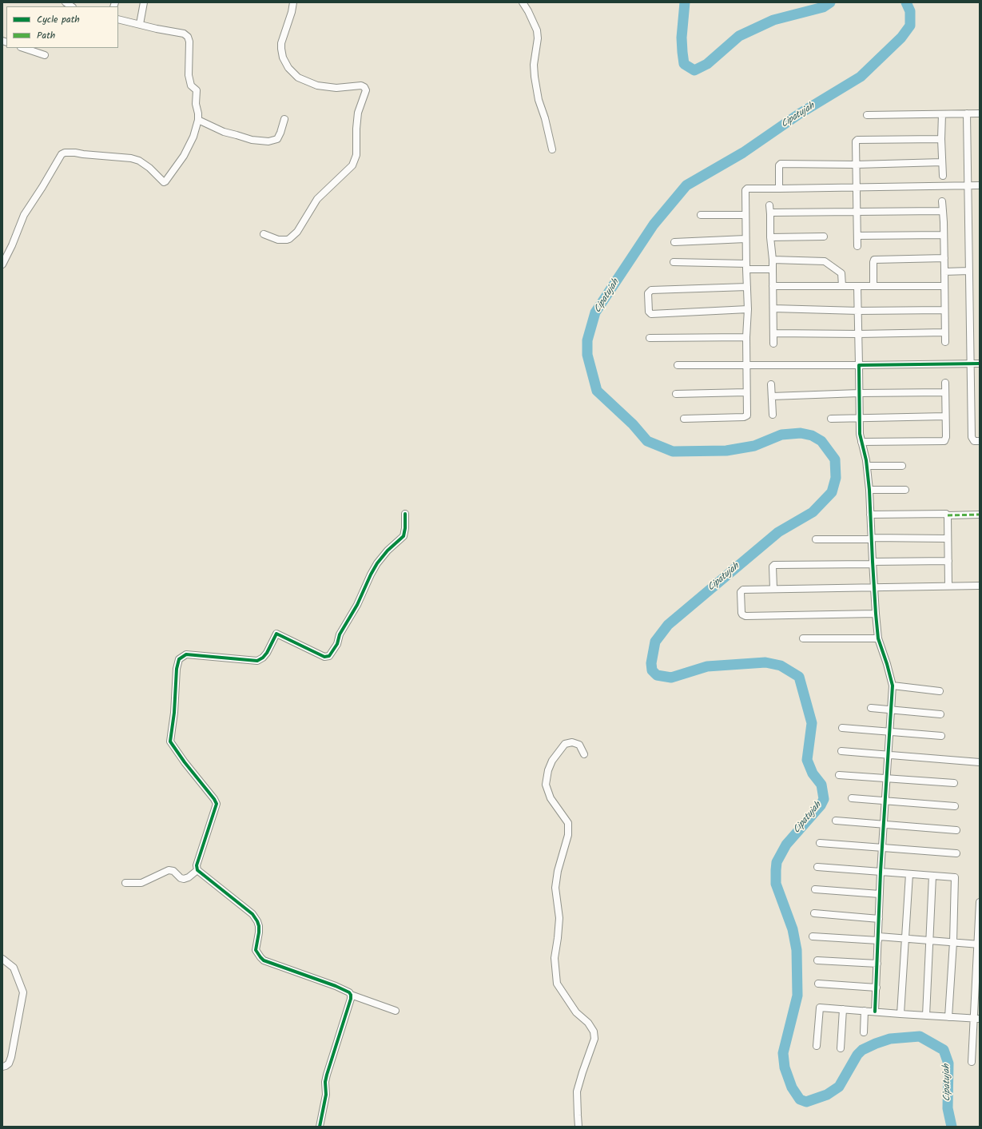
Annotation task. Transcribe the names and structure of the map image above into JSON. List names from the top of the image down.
{
  "water": ["Cipatujah"],
  "legend": ["Cycle path", "Path"]
}
